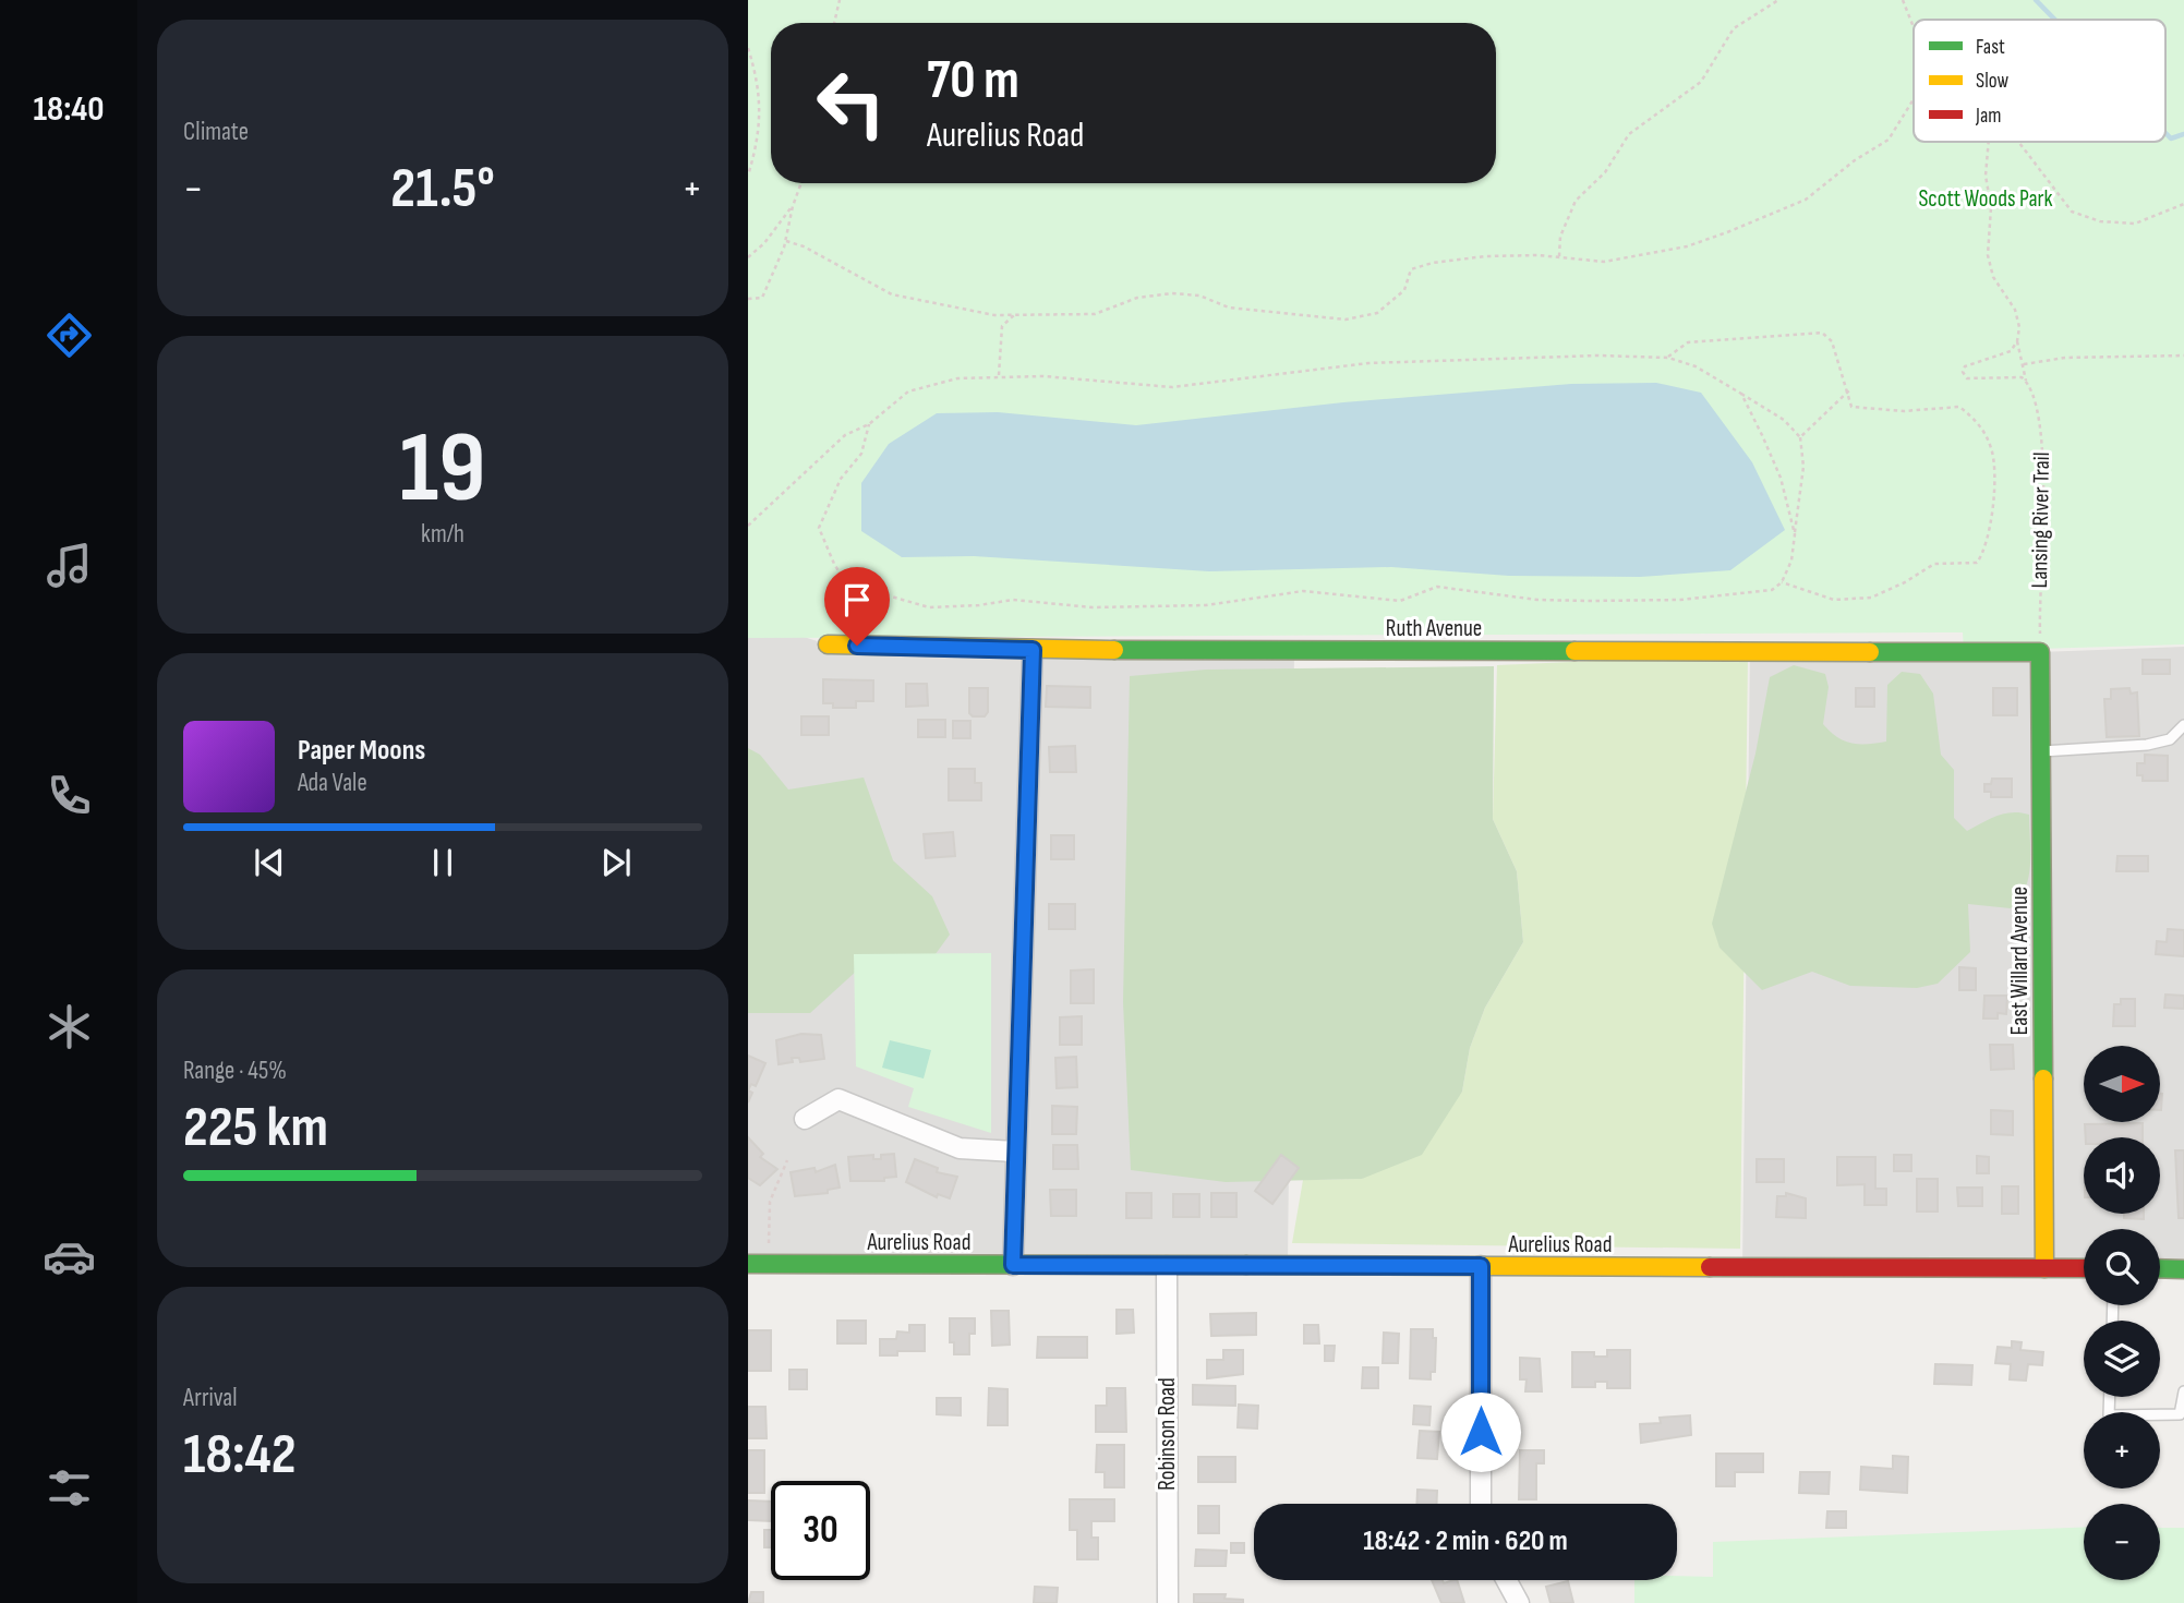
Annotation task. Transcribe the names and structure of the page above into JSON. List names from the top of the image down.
{
  "streets": {
    "street": [
      "Ruth Avenue",
      "East Willard Avenue",
      "Aurelius Road",
      "Robinson Road"
    ],
    "path": ["Lansing River Trail"]
  },
  "crossings": [
    ["Lansing River Trail", "Ruth Avenue"],
    ["Lansing River Trail", "East Willard Avenue"],
    ["Ruth Avenue", "East Willard Avenue"],
    ["East Willard Avenue", "Aurelius Road"],
    ["Aurelius Road", "Robinson Road"]
  ],
  "parks": ["Scott Woods Park"],
  "legend": ["Fast", "Slow", "Jam"],
  "north": "right",
  "page": {
    "tabs": "18:40",
    "tile": [
      "Climate",
      ["19", "km/h"],
      ["Range · 45%", "225 km"],
      ["Arrival", "18:42"]
    ],
    "turn": ["70 m", "Aurelius Road"],
    "heat": ["−", "21.5°", "+"],
    "song": ["Paper Moons", "Ada Vale"],
    "map_buttons": ["+", "−"],
    "limit": "30",
    "trip": "18:42 · 2 min · 620 m"
  }
}
